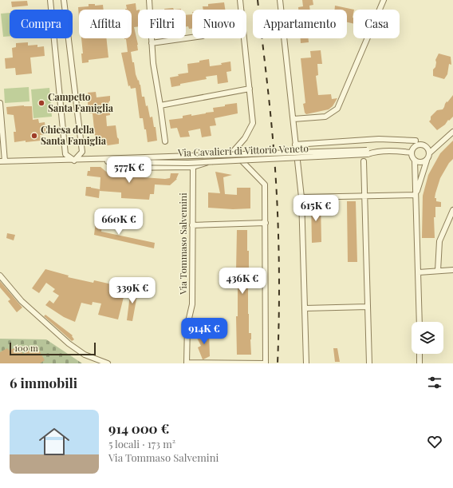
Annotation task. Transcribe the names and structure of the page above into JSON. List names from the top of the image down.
{
  "streets": {
    "street": ["Via Cavalieri di Vittorio Veneto", "Via Tommaso Salvemini"]
  },
  "places": ["Campetto Santa Famiglia", "Chiesa della Santa Famiglia"],
  "scale_bar": "100 m",
  "page": {
    "chip": [
      "Compra",
      "Affitta",
      "Filtri",
      "Nuovo",
      "Appartamento",
      "Casa"
    ],
    "price": [
      "577K €",
      "615K €",
      "660K €",
      "436K €",
      "339K €",
      "914K €"
    ],
    "scale": "100 m",
    "heading": "6 immobili",
    "list": [
      {
        "name": "914 000 €",
        "note": "5 locali · 173 m² · Via Tommaso Salvemini"
      }
    ]
  }
}
